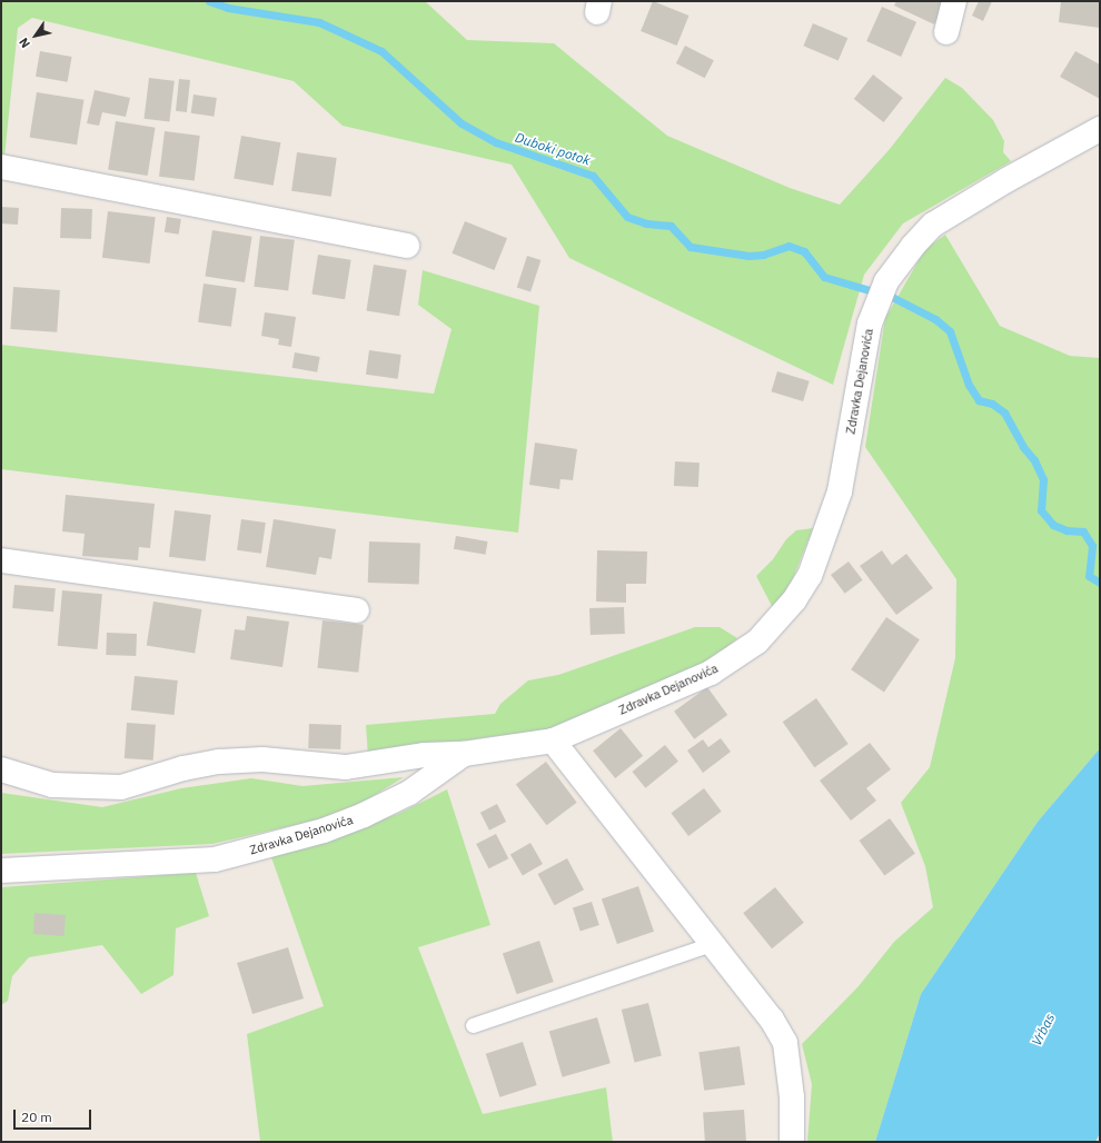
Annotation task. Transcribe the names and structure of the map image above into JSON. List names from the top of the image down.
{
  "streets": {
    "street": ["Zdravka Dejanovića"]
  },
  "water": ["Duboki potok", "Vrbas"],
  "scale_bar": "20 m",
  "north": "bottom left"
}
